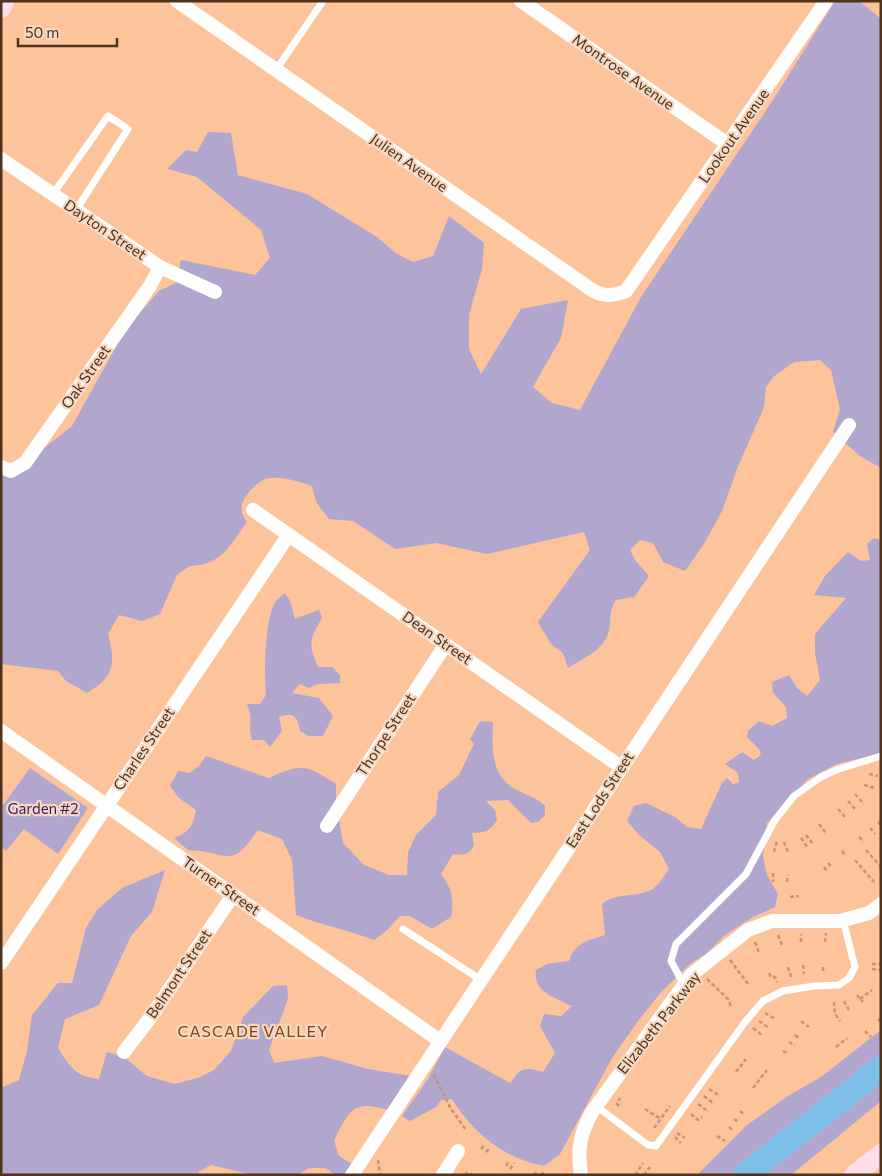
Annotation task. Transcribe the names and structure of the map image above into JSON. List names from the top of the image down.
{
  "streets": {
    "street": [
      "Montrose Avenue",
      "Lookout Avenue",
      "Julien Avenue",
      "Dayton Street",
      "Oak Street",
      "Dean Street",
      "Thorpe Street",
      "Charles Street",
      "East Lods Street",
      "Turner Street",
      "Belmont Street",
      "Elizabeth Parkway"
    ]
  },
  "crossings": [
    ["Montrose Avenue", "Lookout Avenue"],
    ["Lookout Avenue", "Julien Avenue"],
    ["Dayton Street", "Oak Street"],
    ["Dean Street", "Thorpe Street"],
    ["Dean Street", "Charles Street"],
    ["Dean Street", "East Lods Street"],
    ["Charles Street", "Turner Street"],
    ["East Lods Street", "Turner Street"],
    ["Turner Street", "Belmont Street"]
  ],
  "districts": ["CASCADE VALLEY"],
  "parks": ["Garden #2"],
  "scale_bar": "50 m"
}
